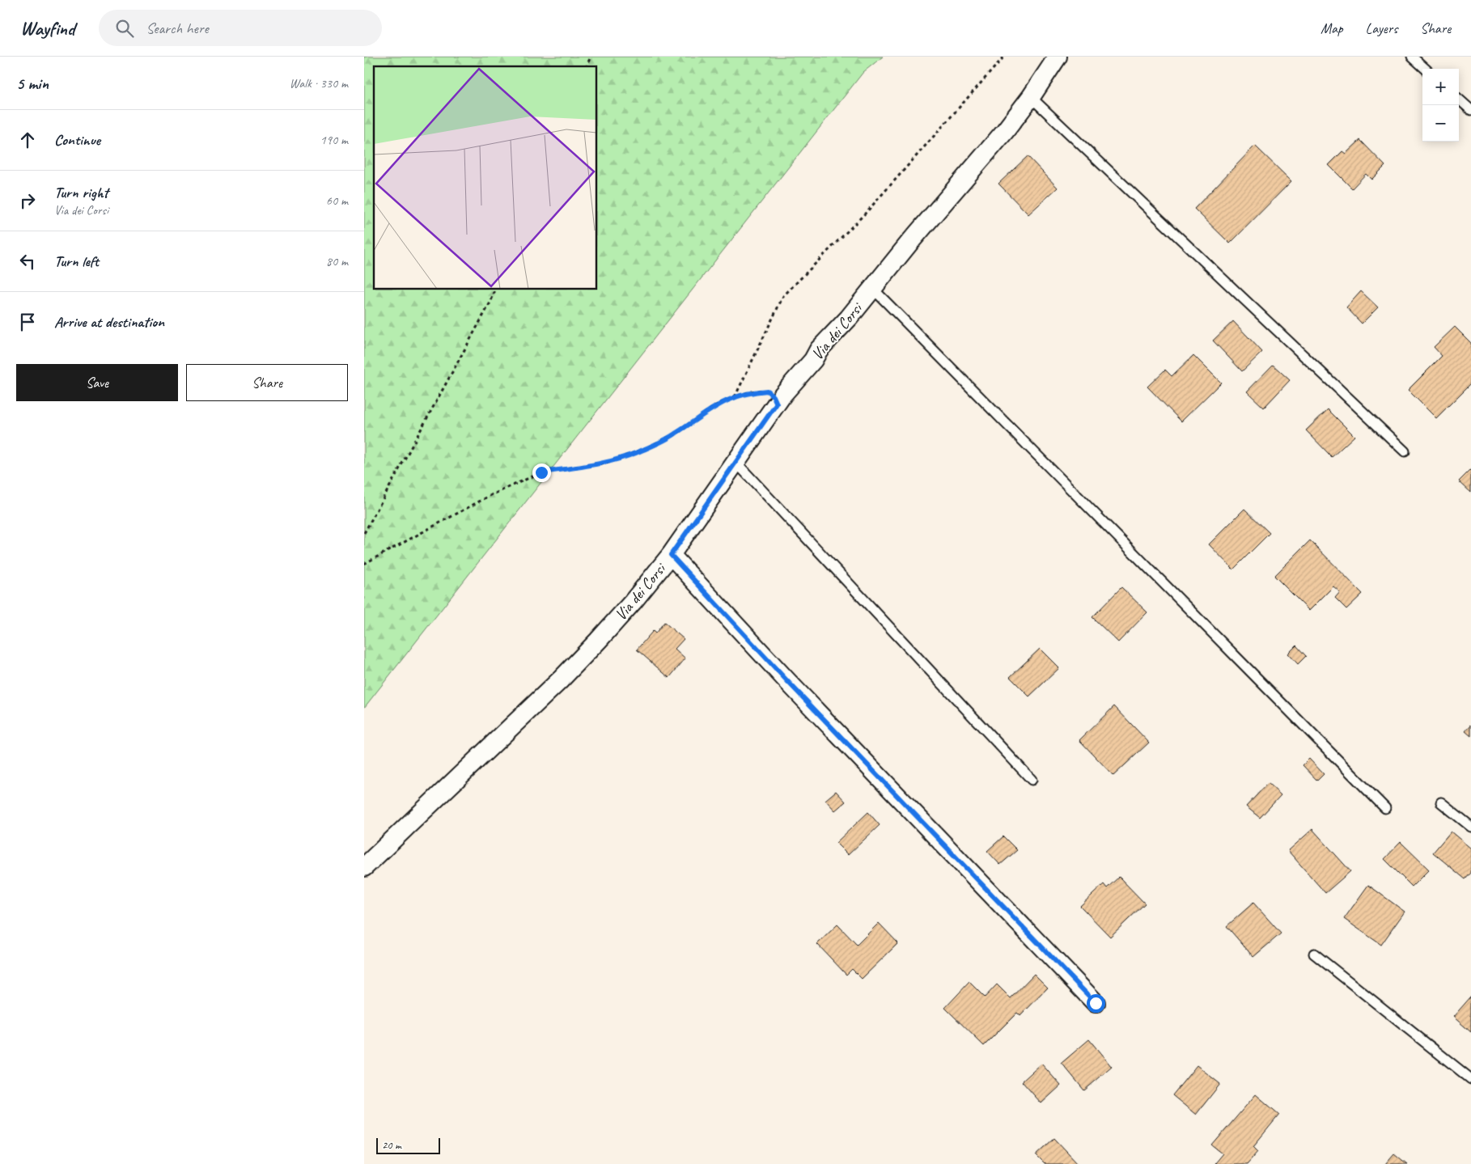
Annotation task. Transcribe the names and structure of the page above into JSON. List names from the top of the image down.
{
  "streets": {
    "street": ["Via dei Corsi"]
  },
  "scale_bar": "20 m",
  "page": {
    "header": "Wayfind",
    "search": "Search here",
    "nav": ["Map", "Layers", "Share"],
    "heading": ["5 min", "Walk · 330 m"],
    "map_buttons": ["+", "−"],
    "list": [
      ["Continue", "190 m"],
      ["Turn right", "Via dei Corsi", "60 m"],
      ["Turn left", "80 m"],
      "Arrive at destination"
    ],
    "buttons": ["Save", "Share"],
    "scale": "20 m"
  }
}
